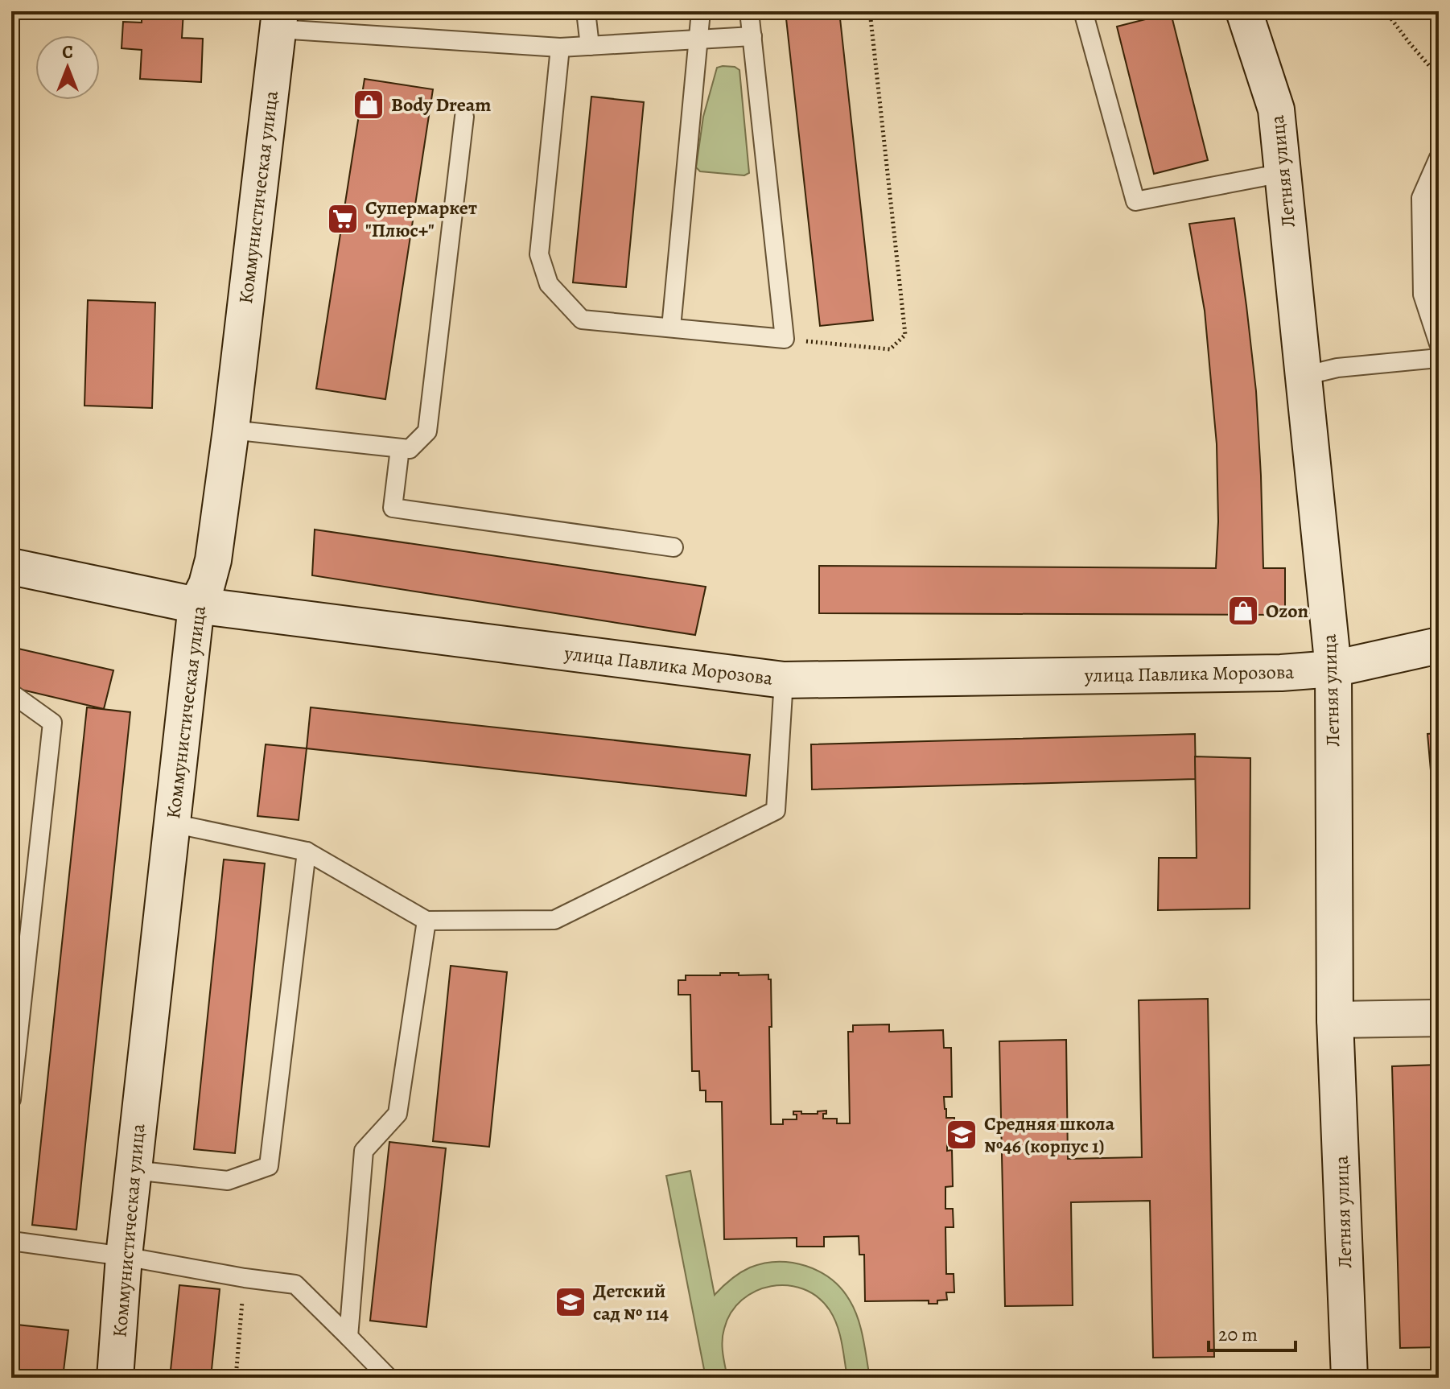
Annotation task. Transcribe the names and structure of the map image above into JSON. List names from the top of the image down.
{
  "streets": {
    "street": ["Летняя улица", "Коммунистическая улица", "улица Павлика Морозова"]
  },
  "crossings": [
    ["Летняя улица", "улица Павлика Морозова"],
    ["Коммунистическая улица", "улица Павлика Морозова"]
  ],
  "places": {
    "shop": ["Body Dream", "Ozon"],
    "supermarket": ["Супермаркет \"Плюс+\""],
    "school or university": ["Средняя школа №46 (корпус 1)", "Детский сад № 114"]
  },
  "scale_bar": "20 m",
  "north": "top"
}
